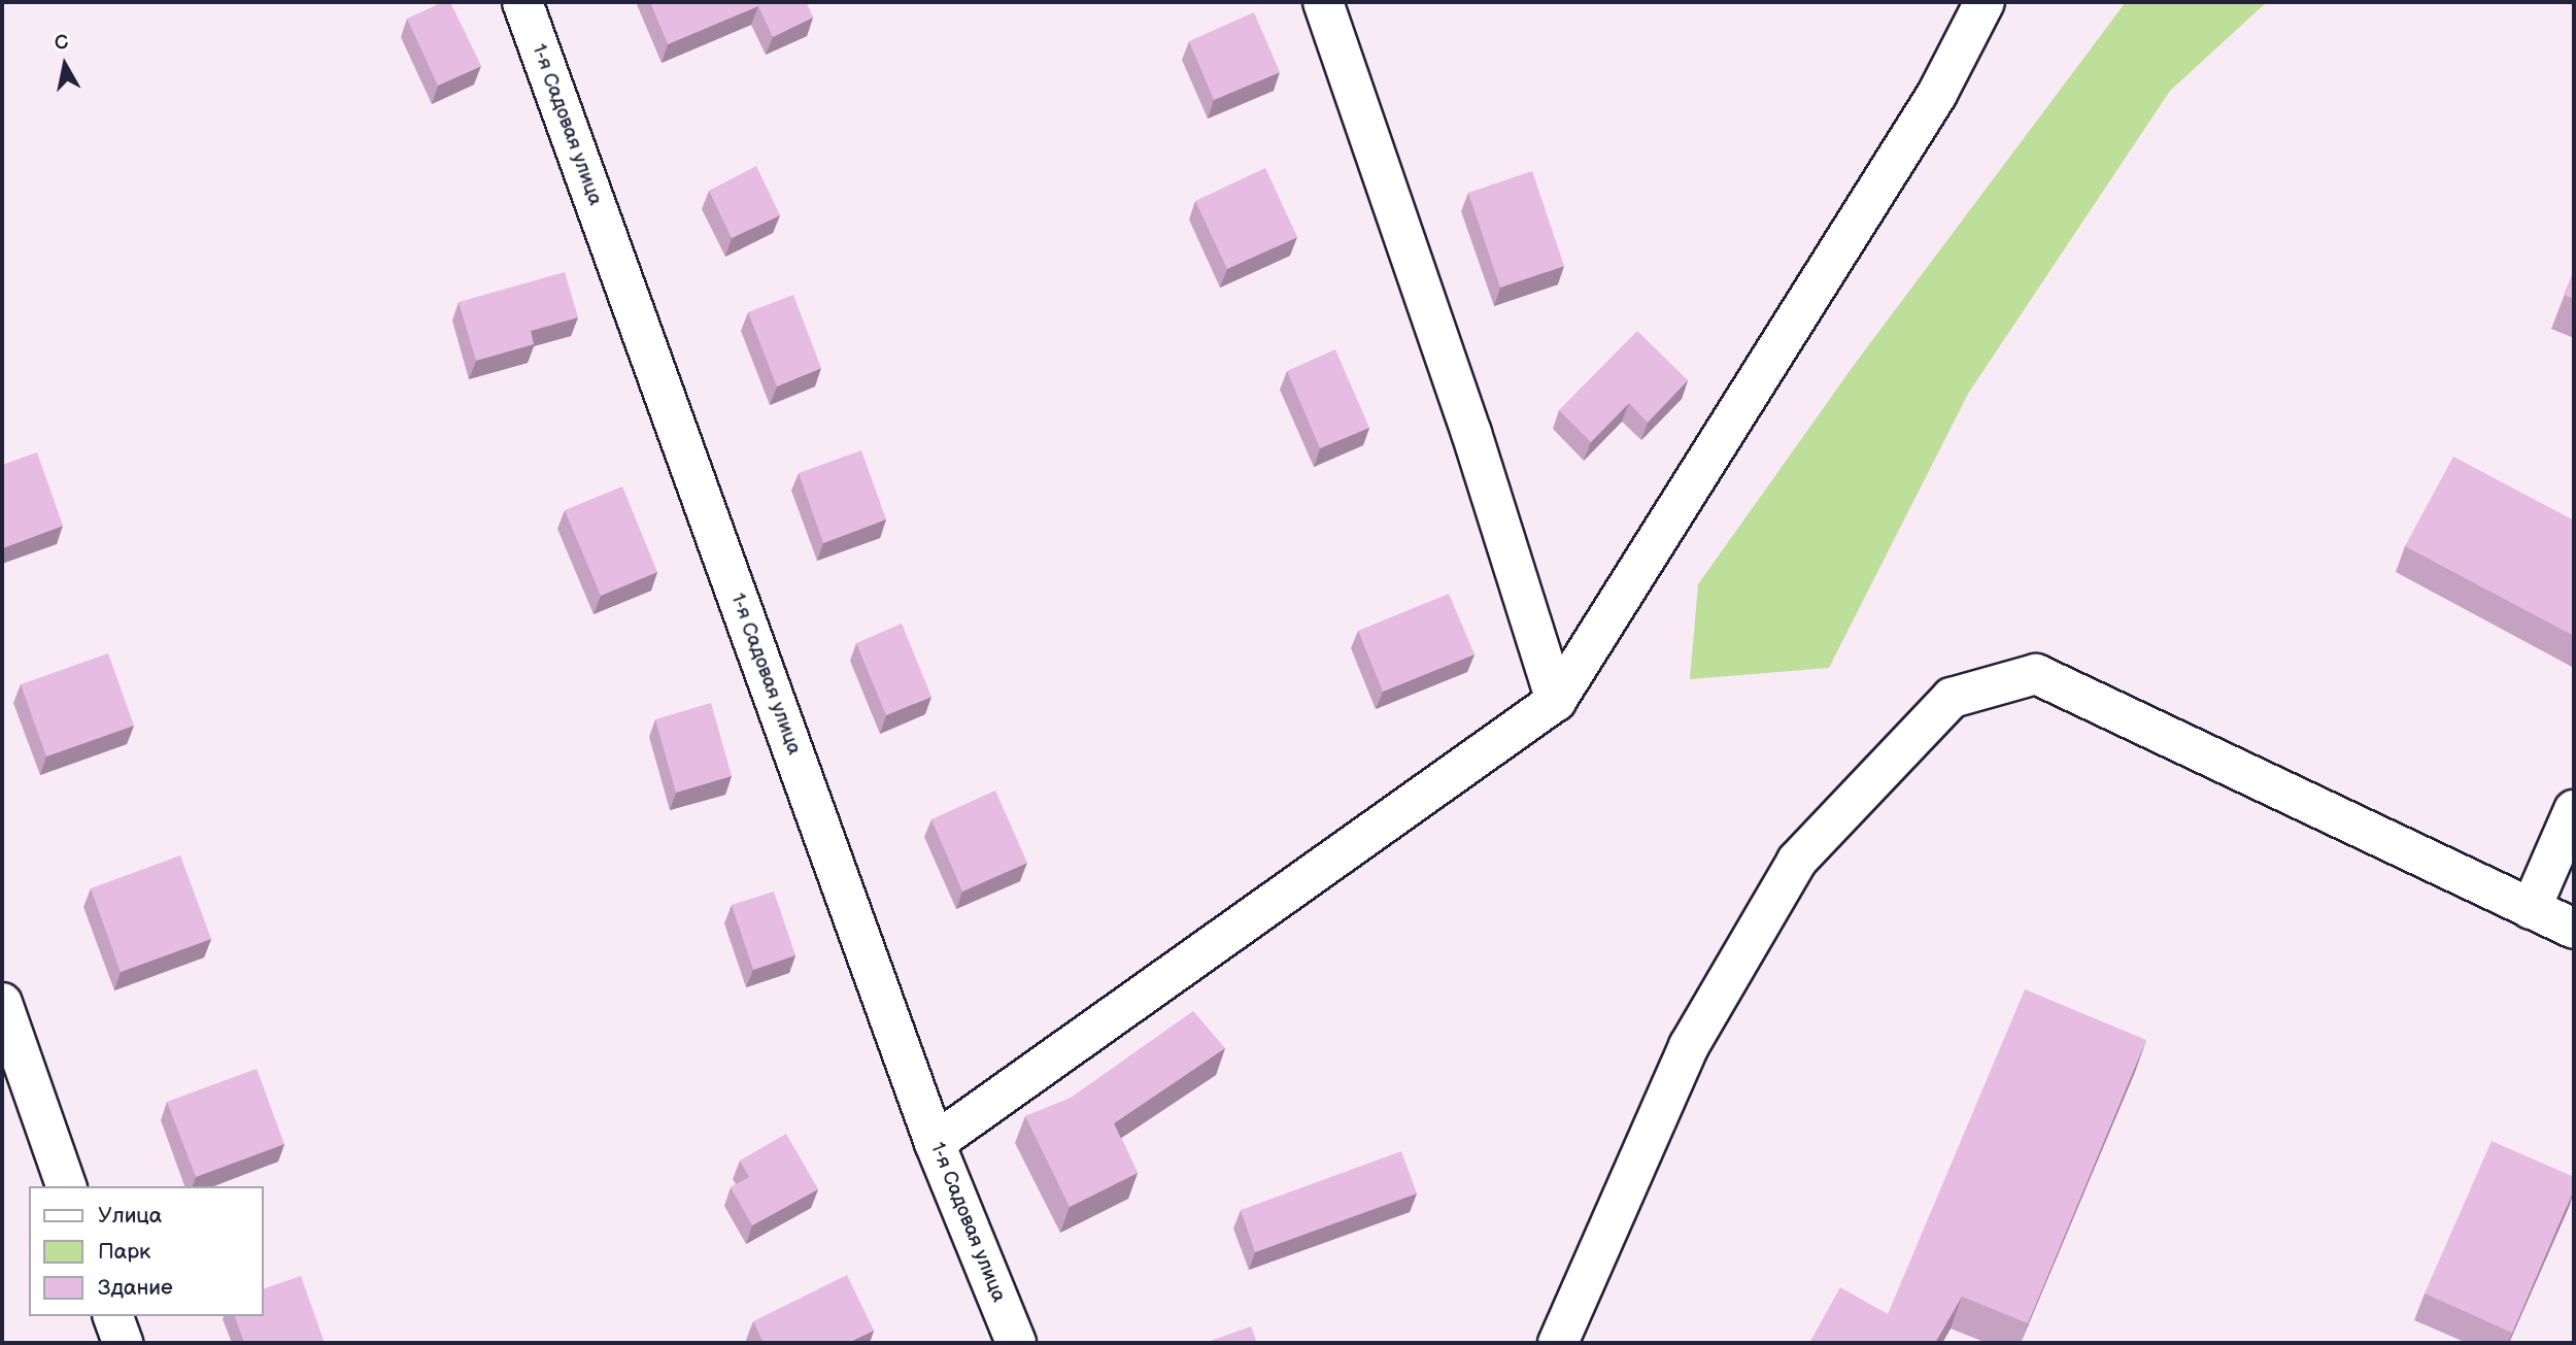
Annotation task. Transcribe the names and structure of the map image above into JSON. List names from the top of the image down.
{
  "streets": {
    "street": ["1-я Садовая улица"]
  },
  "legend": ["Улица", "Парк", "Здание"],
  "north": "top"
}
